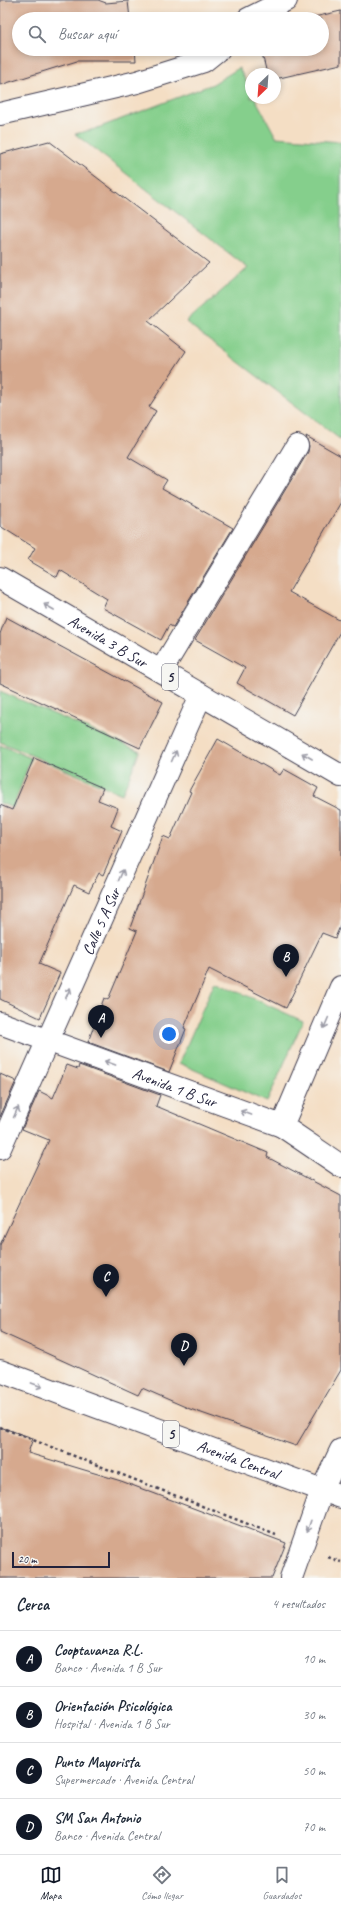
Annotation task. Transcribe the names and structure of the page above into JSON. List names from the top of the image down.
{
  "streets": {
    "street": [
      "Avenida 3 B Sur",
      "5",
      "Calle 5 A Sur",
      "Avenida 1 B Sur",
      "Avenida Central"
    ]
  },
  "crossings": [
    ["Avenida 3 B Sur", "Calle 5 A Sur"],
    ["Calle 5 A Sur", "Avenida 1 B Sur"]
  ],
  "one_way": [
    "Avenida 3 B Sur",
    "Calle 5 A Sur",
    "Avenida 1 B Sur",
    "Avenida Central"
  ],
  "scale_bar": "20 m",
  "north": "bottom left",
  "page": {
    "search": "Buscar aquí",
    "pins": [
      "B",
      "A",
      "C",
      "D"
    ],
    "scale": "20 m",
    "heading": ["Cerca", "4 resultados"],
    "list": [
      {
        "mark": "A",
        "name": "Cooptavanza R.L.",
        "note": "Banco · Avenida 1 B Sur",
        "value": "10 m"
      },
      {
        "mark": "B",
        "name": "Orientación Psicológica",
        "note": "Hospital · Avenida 1 B Sur",
        "value": "30 m"
      },
      {
        "mark": "C",
        "name": "Punto Mayorista",
        "note": "Supermercado · Avenida Central",
        "value": "50 m"
      },
      {
        "mark": "D",
        "name": "SM San Antonio",
        "note": "Banco · Avenida Central",
        "value": "70 m"
      }
    ],
    "nav": ["Mapa", "Cómo llegar", "Guardados"]
  }
}
